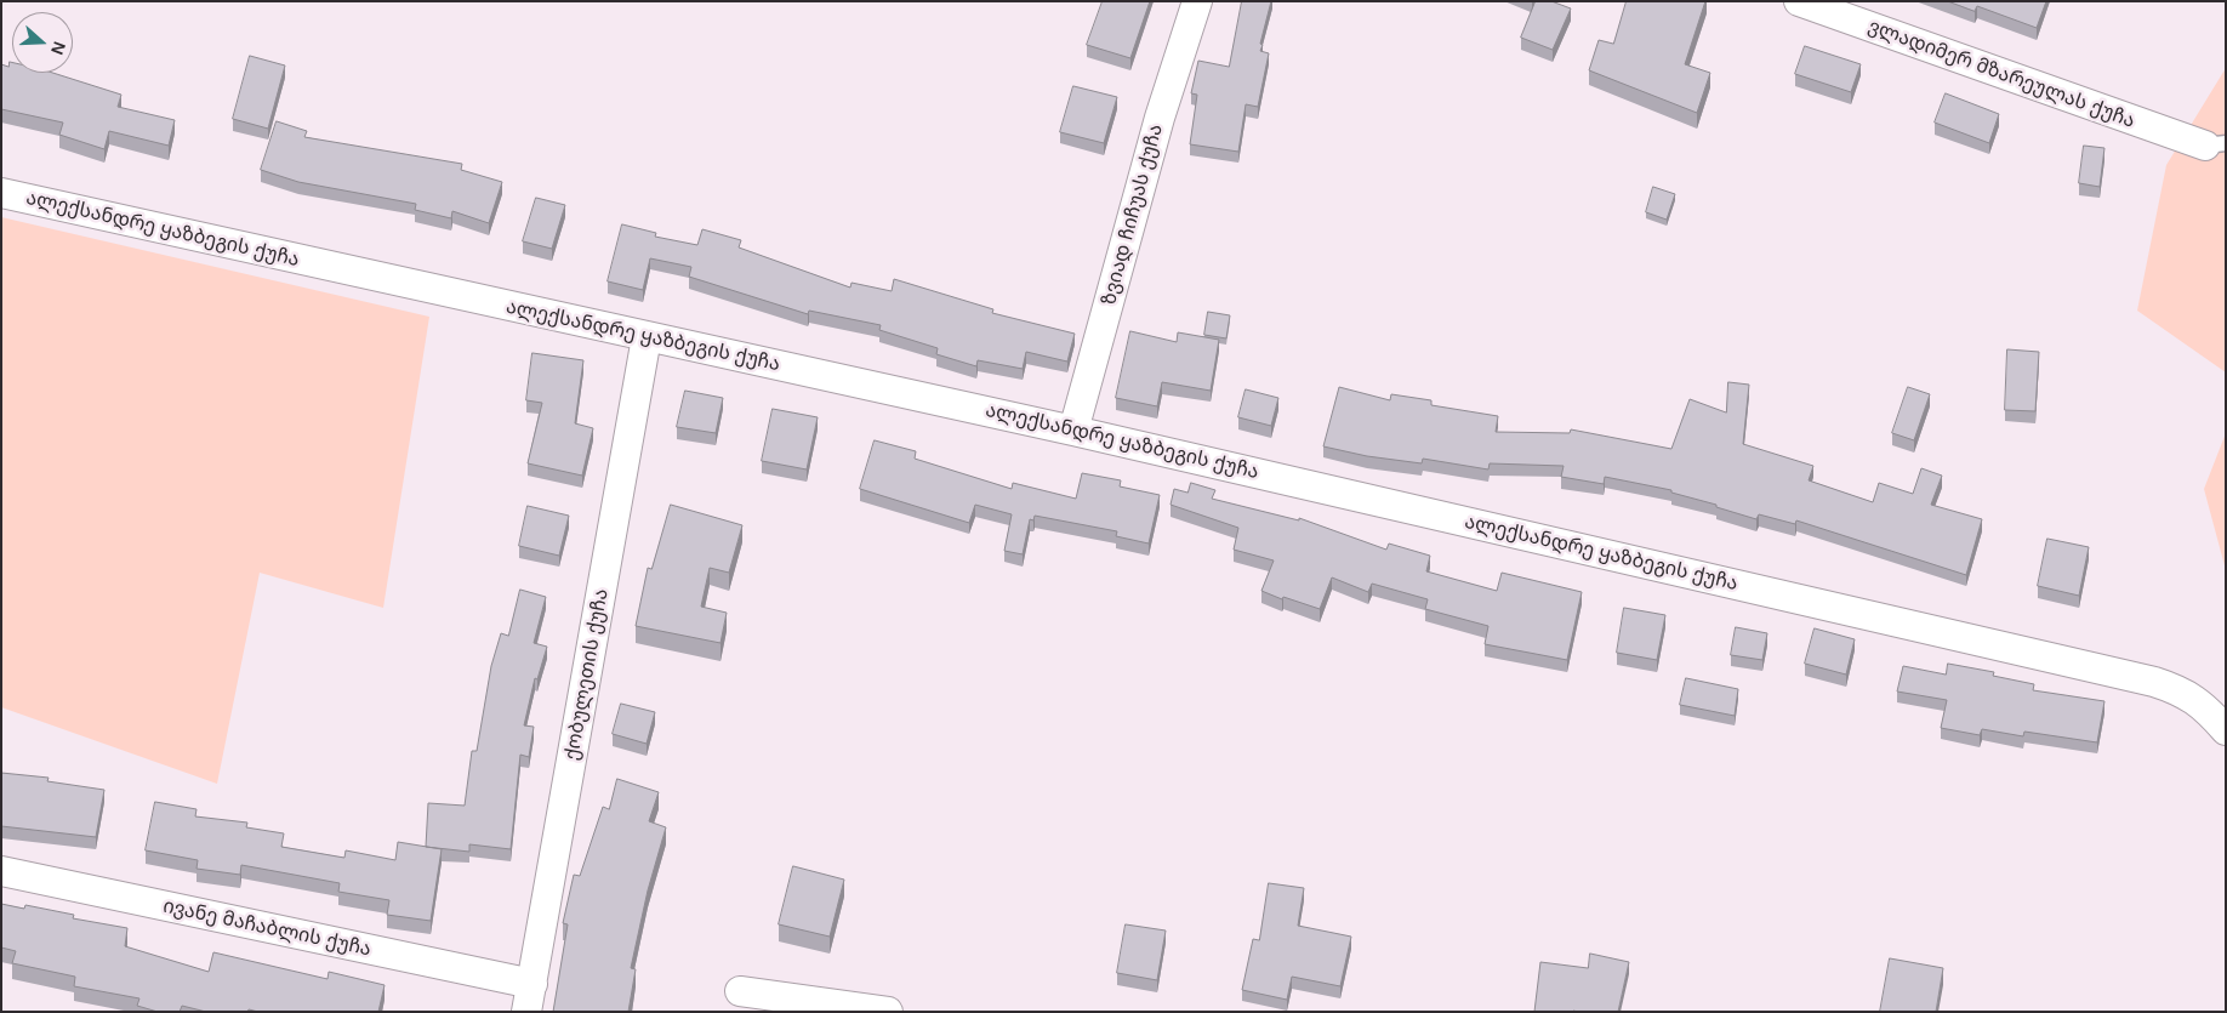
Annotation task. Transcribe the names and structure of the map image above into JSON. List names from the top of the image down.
{
  "streets": {
    "street": [
      "ვლადიმერ მზარეულას ქუჩა",
      "ზვიად ჩიჩუას ქუჩა",
      "ალექსანდრე ყაზბეგის ქუჩა",
      "ქობულეთის ქუჩა",
      "ივანე მაჩაბლის ქუჩა"
    ]
  },
  "crossings": [
    ["ზვიად ჩიჩუას ქუჩა", "ალექსანდრე ყაზბეგის ქუჩა"],
    ["ალექსანდრე ყაზბეგის ქუჩა", "ქობულეთის ქუჩა"],
    ["ქობულეთის ქუჩა", "ივანე მაჩაბლის ქუჩა"]
  ],
  "north": "right"
}
